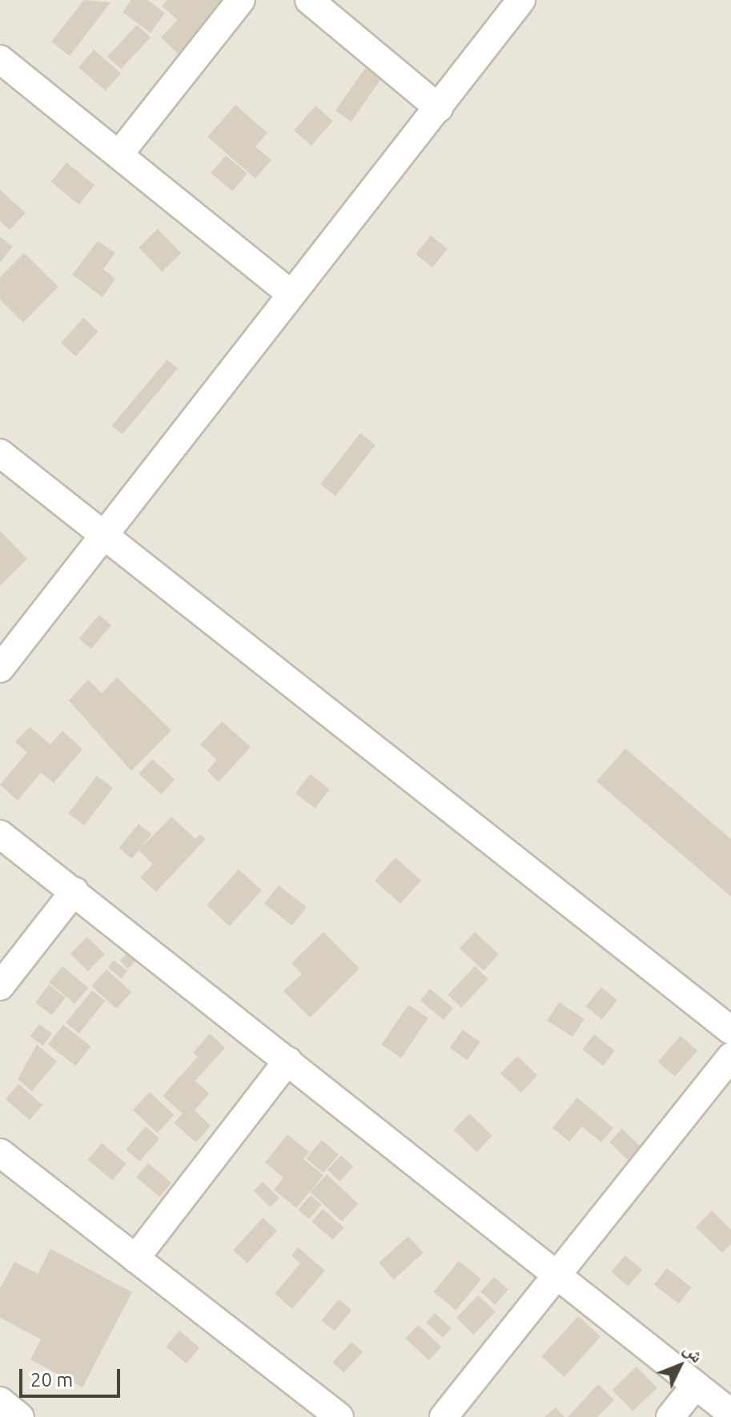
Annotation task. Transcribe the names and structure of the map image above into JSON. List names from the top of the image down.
{
  "scale_bar": "20 m",
  "north": "top right"
}
